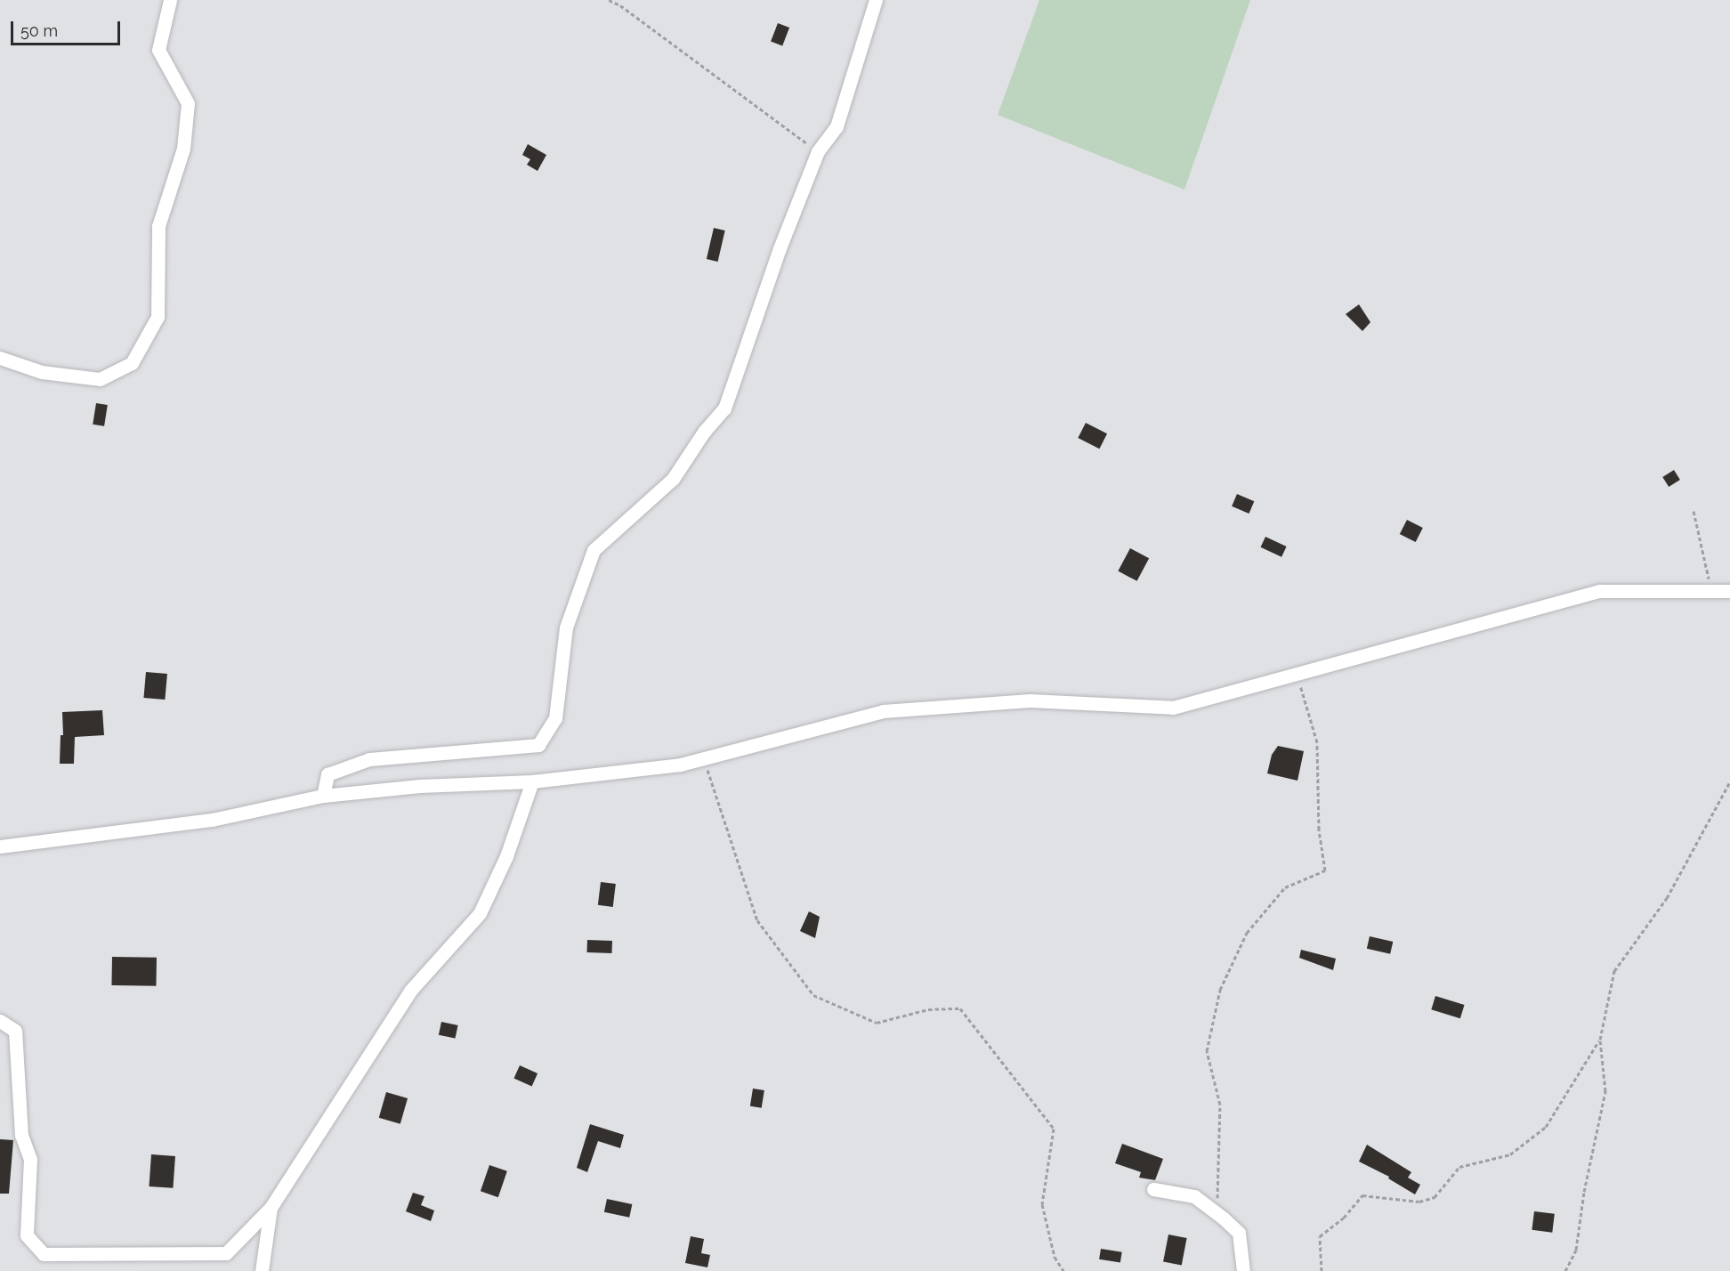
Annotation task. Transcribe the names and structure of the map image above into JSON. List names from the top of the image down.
{
  "scale_bar": "50 m"
}
